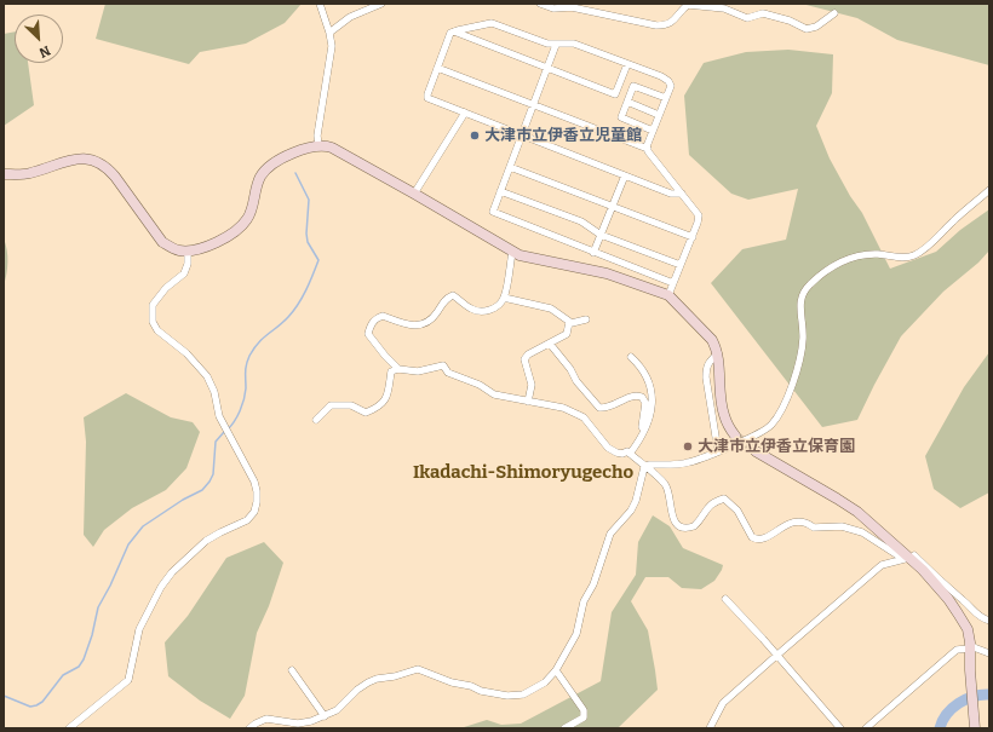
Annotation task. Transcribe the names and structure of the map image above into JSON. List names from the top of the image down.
{
  "districts": ["Ikadachi-Shimoryugecho"],
  "places": ["大津市立伊香立児童館", "大津市立伊香立保育園"],
  "north": "bottom right"
}
